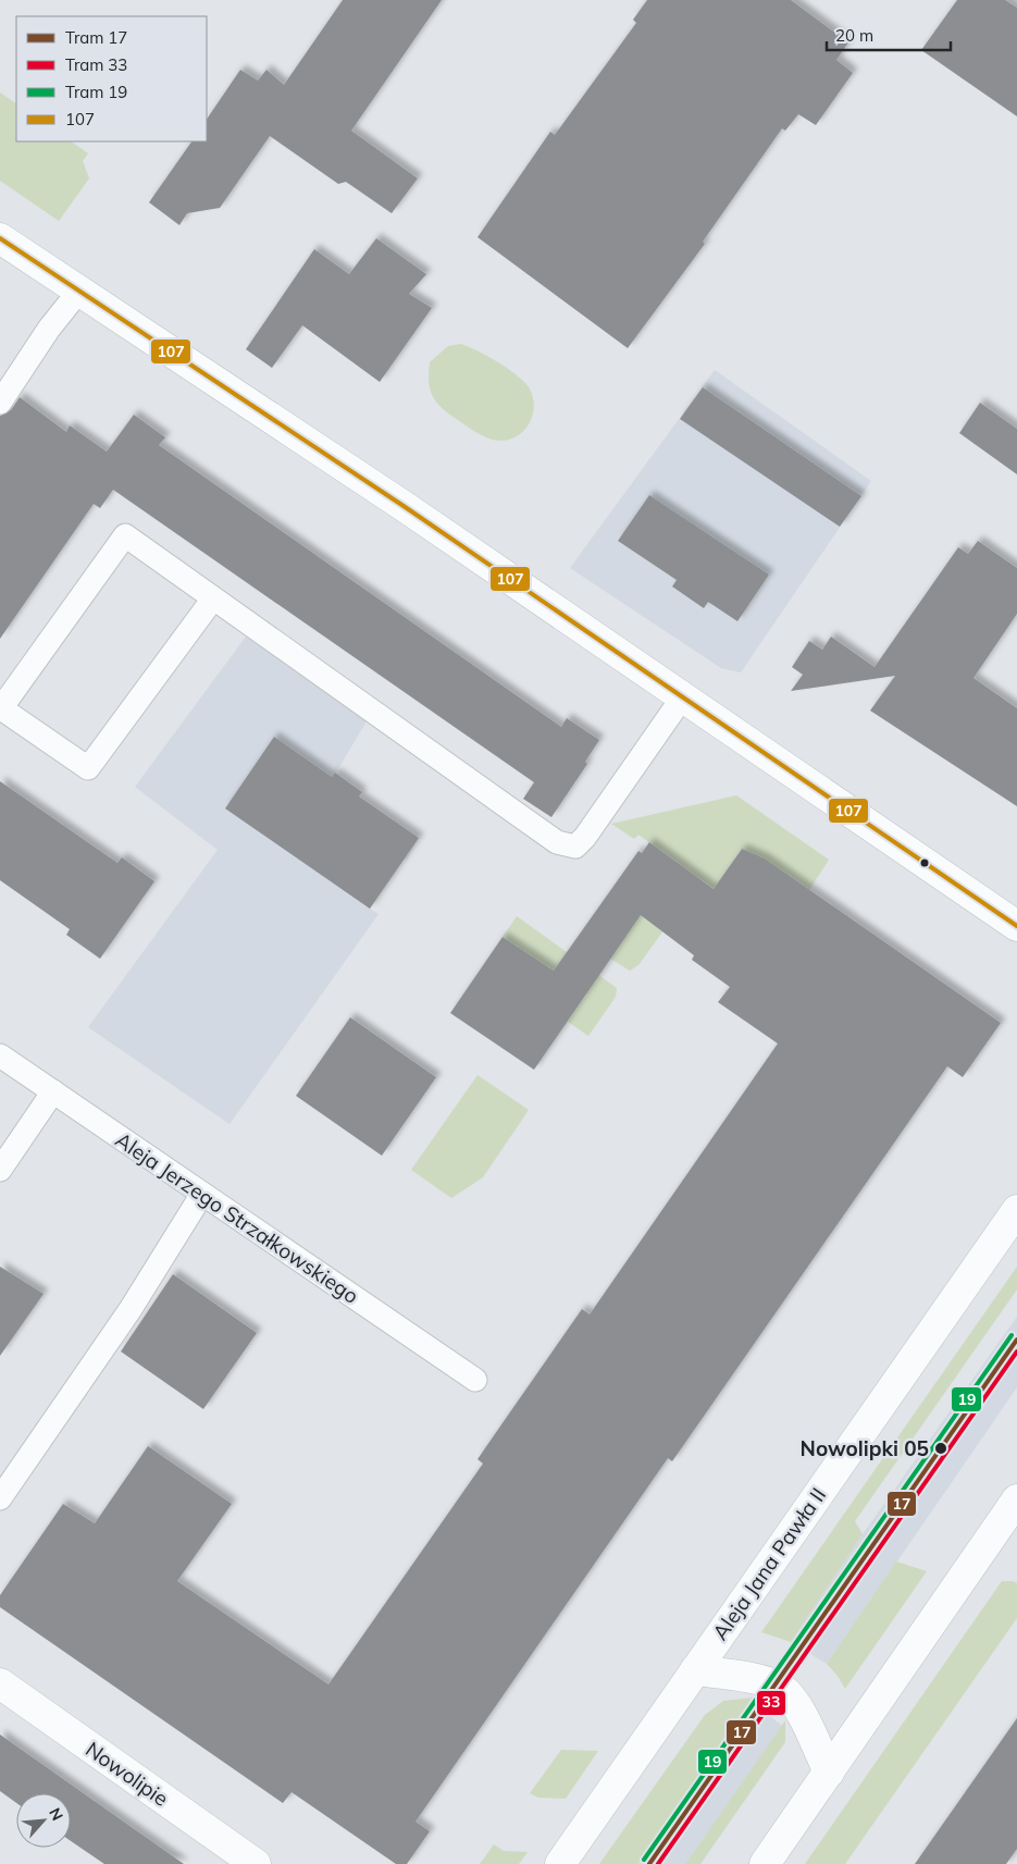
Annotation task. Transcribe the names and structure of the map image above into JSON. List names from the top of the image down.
{
  "streets": {
    "street": ["Aleja Jana Pawła II", "Nowolipie"],
    "lane": ["Aleja Jerzego Strzałkowskiego"]
  },
  "places": ["Nowolipki 05"],
  "lines": [
    "transit line 107",
    "tram line 19",
    "tram line 17",
    "tram line 33"
  ],
  "legend": [
    "Tram 17",
    "Tram 33",
    "Tram 19",
    "107"
  ],
  "scale_bar": "20 m",
  "north": "top right"
}
